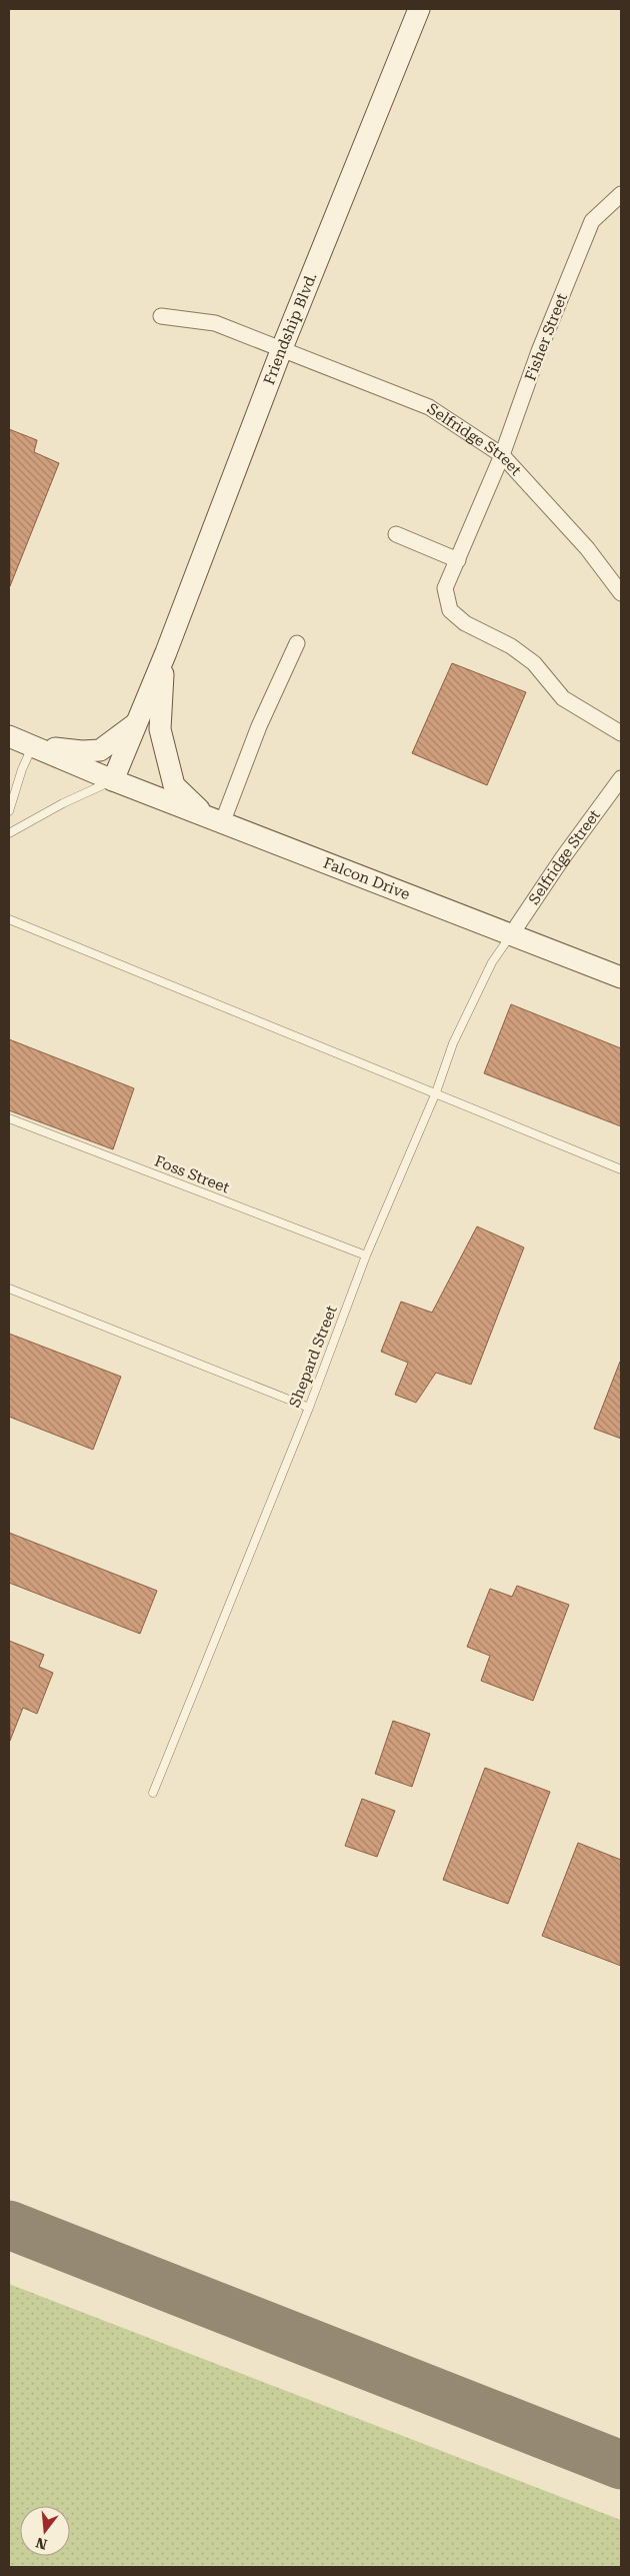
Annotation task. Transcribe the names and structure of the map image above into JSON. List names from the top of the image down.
{
  "streets": {
    "street": [
      "Friendship Blvd.",
      "Fisher Street",
      "Selfridge Street",
      "Falcon Drive"
    ],
    "lane": ["Foss Street", "Shepard Street"]
  },
  "crossings": [
    ["Friendship Blvd.", "Selfridge Street"],
    ["Friendship Blvd.", "Falcon Drive"],
    ["Fisher Street", "Selfridge Street"],
    ["Selfridge Street", "Falcon Drive"],
    ["Selfridge Street", "Shepard Street"],
    ["Falcon Drive", "Shepard Street"],
    ["Foss Street", "Shepard Street"]
  ],
  "north": "bottom"
}
